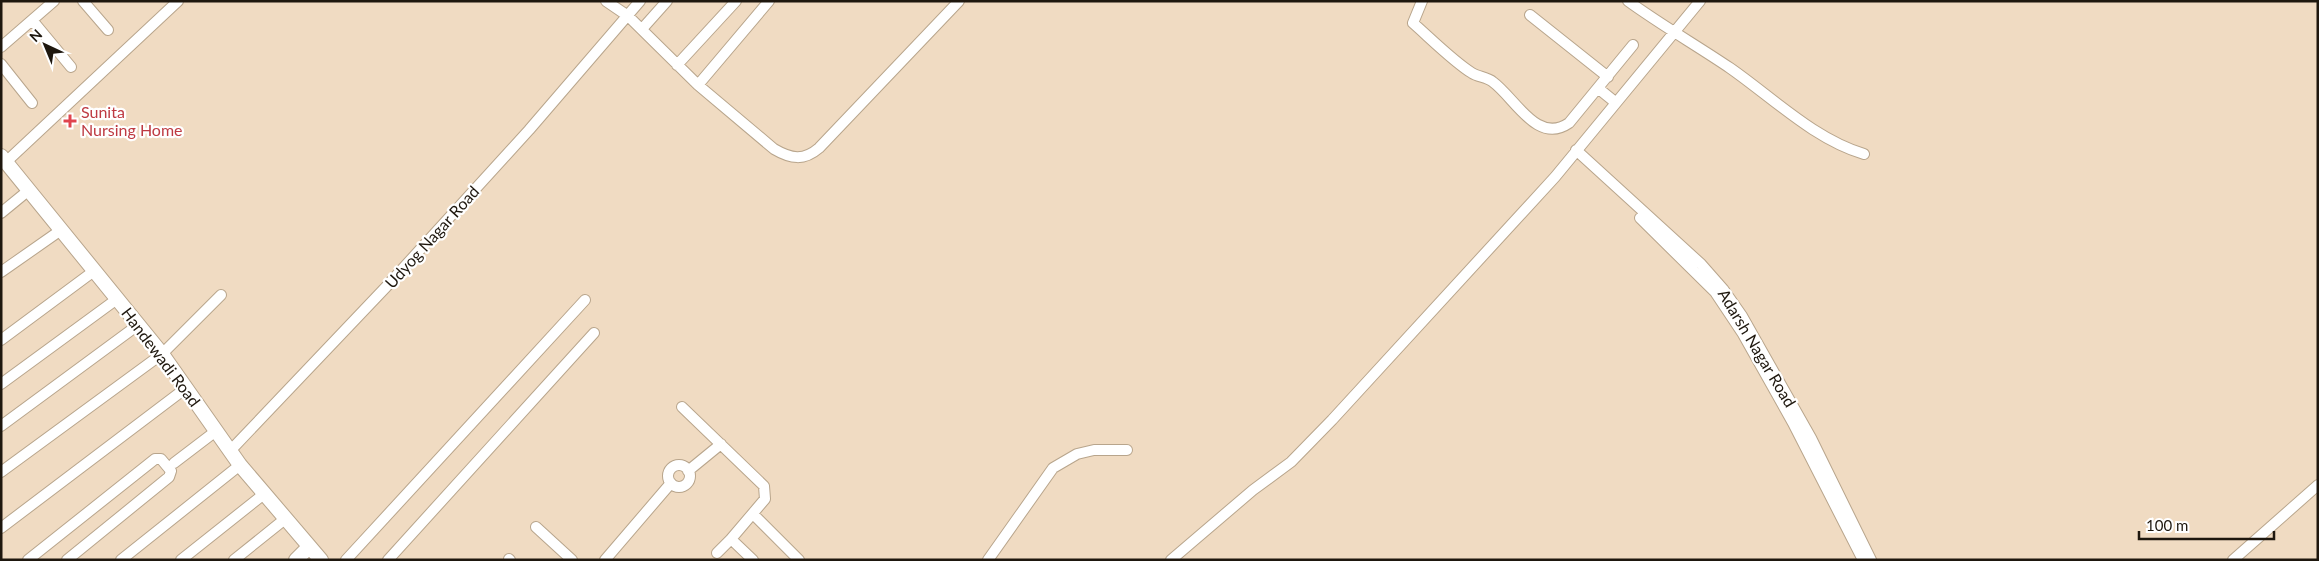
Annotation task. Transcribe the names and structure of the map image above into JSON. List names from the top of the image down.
{
  "streets": {
    "main road": ["Handewadi Road"],
    "street": ["Udyog Nagar Road", "Adarsh Nagar Road"]
  },
  "crossings": [
    ["Udyog Nagar Road", "Handewadi Road"]
  ],
  "places": {
    "health": ["Sunita Nursing Home"]
  },
  "scale_bar": "100 m",
  "north": "top left"
}
